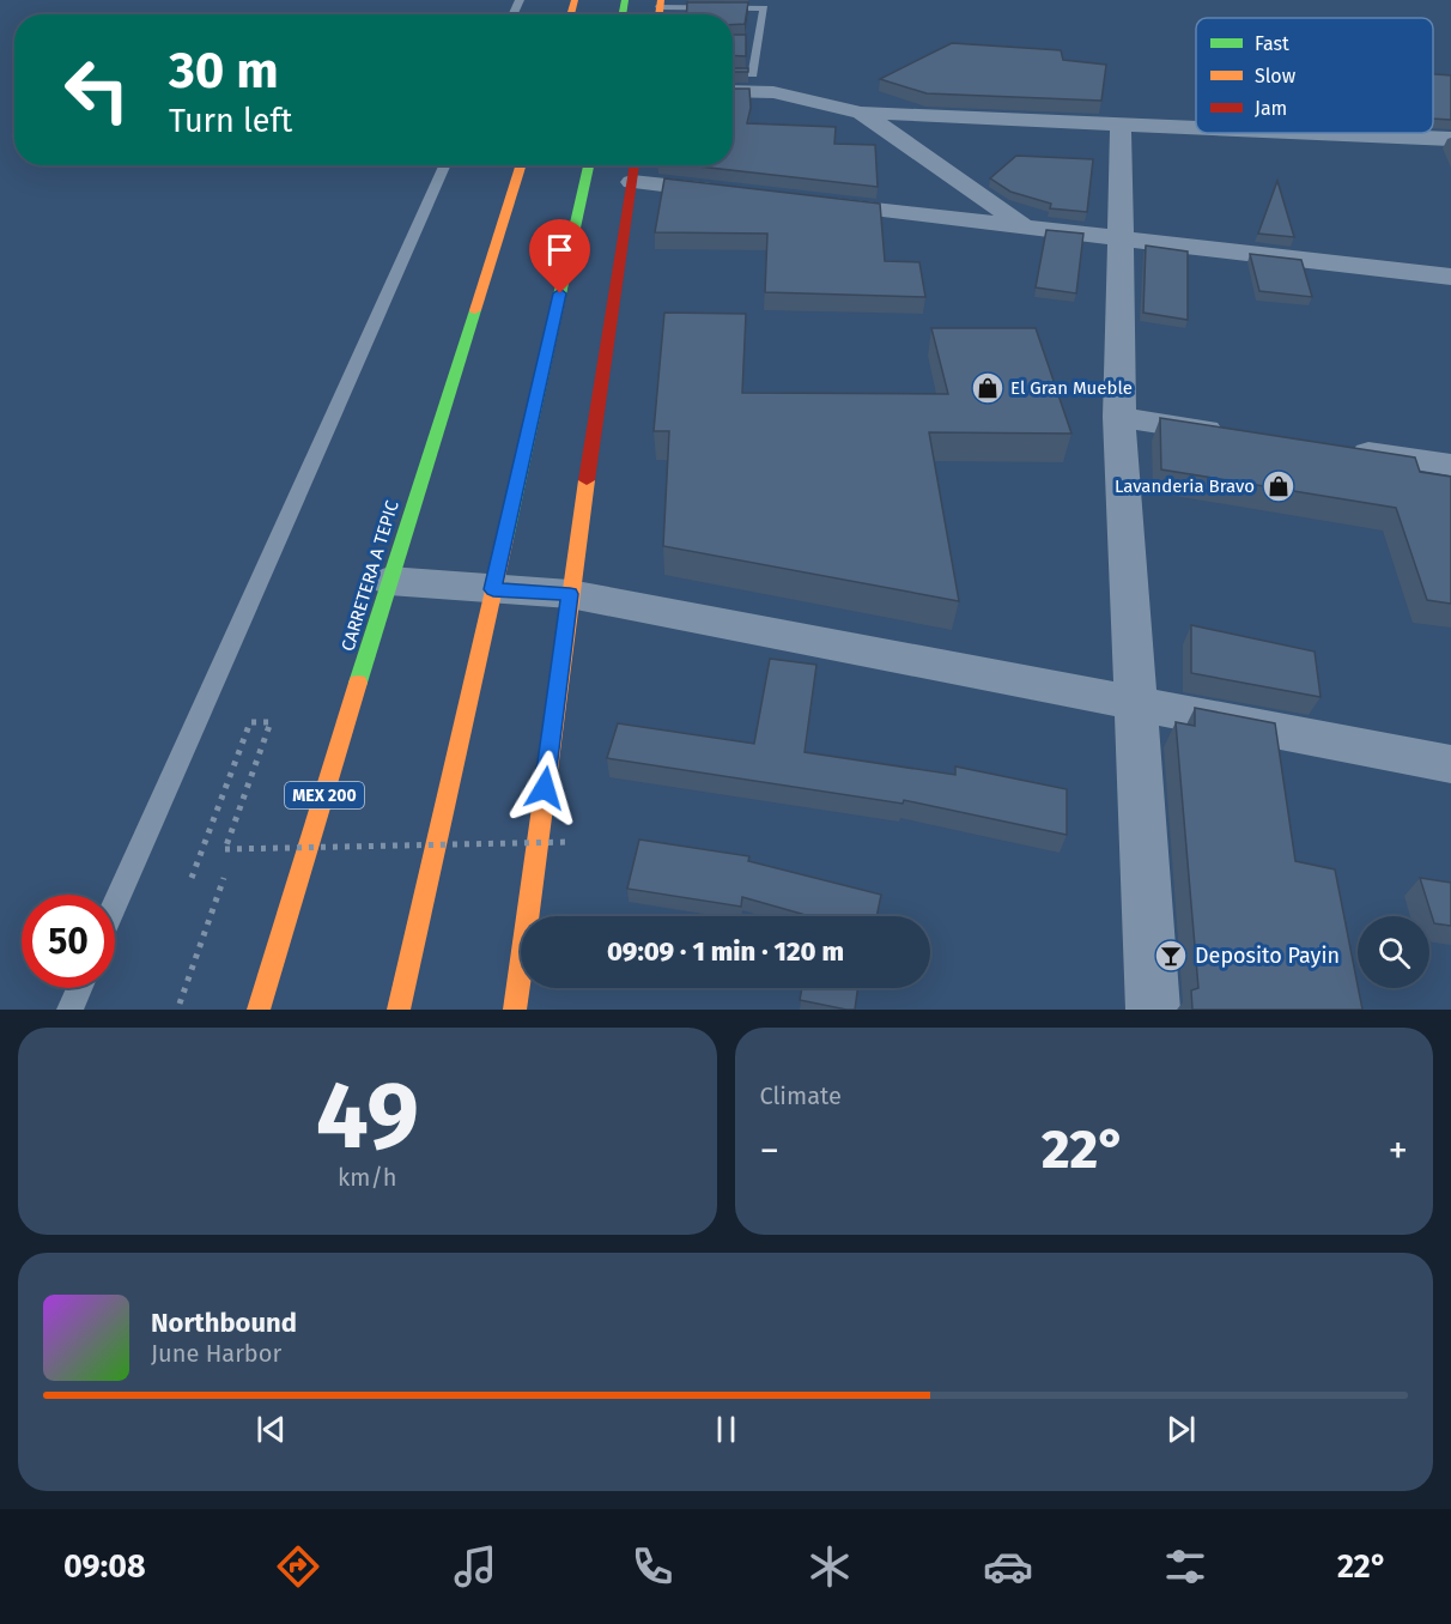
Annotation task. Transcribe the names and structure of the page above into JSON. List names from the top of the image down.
{
  "streets": {
    "main road": ["CARRETERA A TEPIC", "MEX 200"]
  },
  "places": {
    "shop": ["El Gran Mueble", "Lavanderia Bravo"],
    "bar": ["Deposito Payin"]
  },
  "legend": ["Fast", "Slow", "Jam"],
  "page": {
    "turn": ["30 m", "Turn left"],
    "limit": "50",
    "trip": "09:09 · 1 min · 120 m",
    "tile": [
      ["49", "km/h"],
      "Climate"
    ],
    "heat": ["−", "22°", "+"],
    "song": ["Northbound", "June Harbor"],
    "tabs": ["09:08", "22°"]
  }
}
